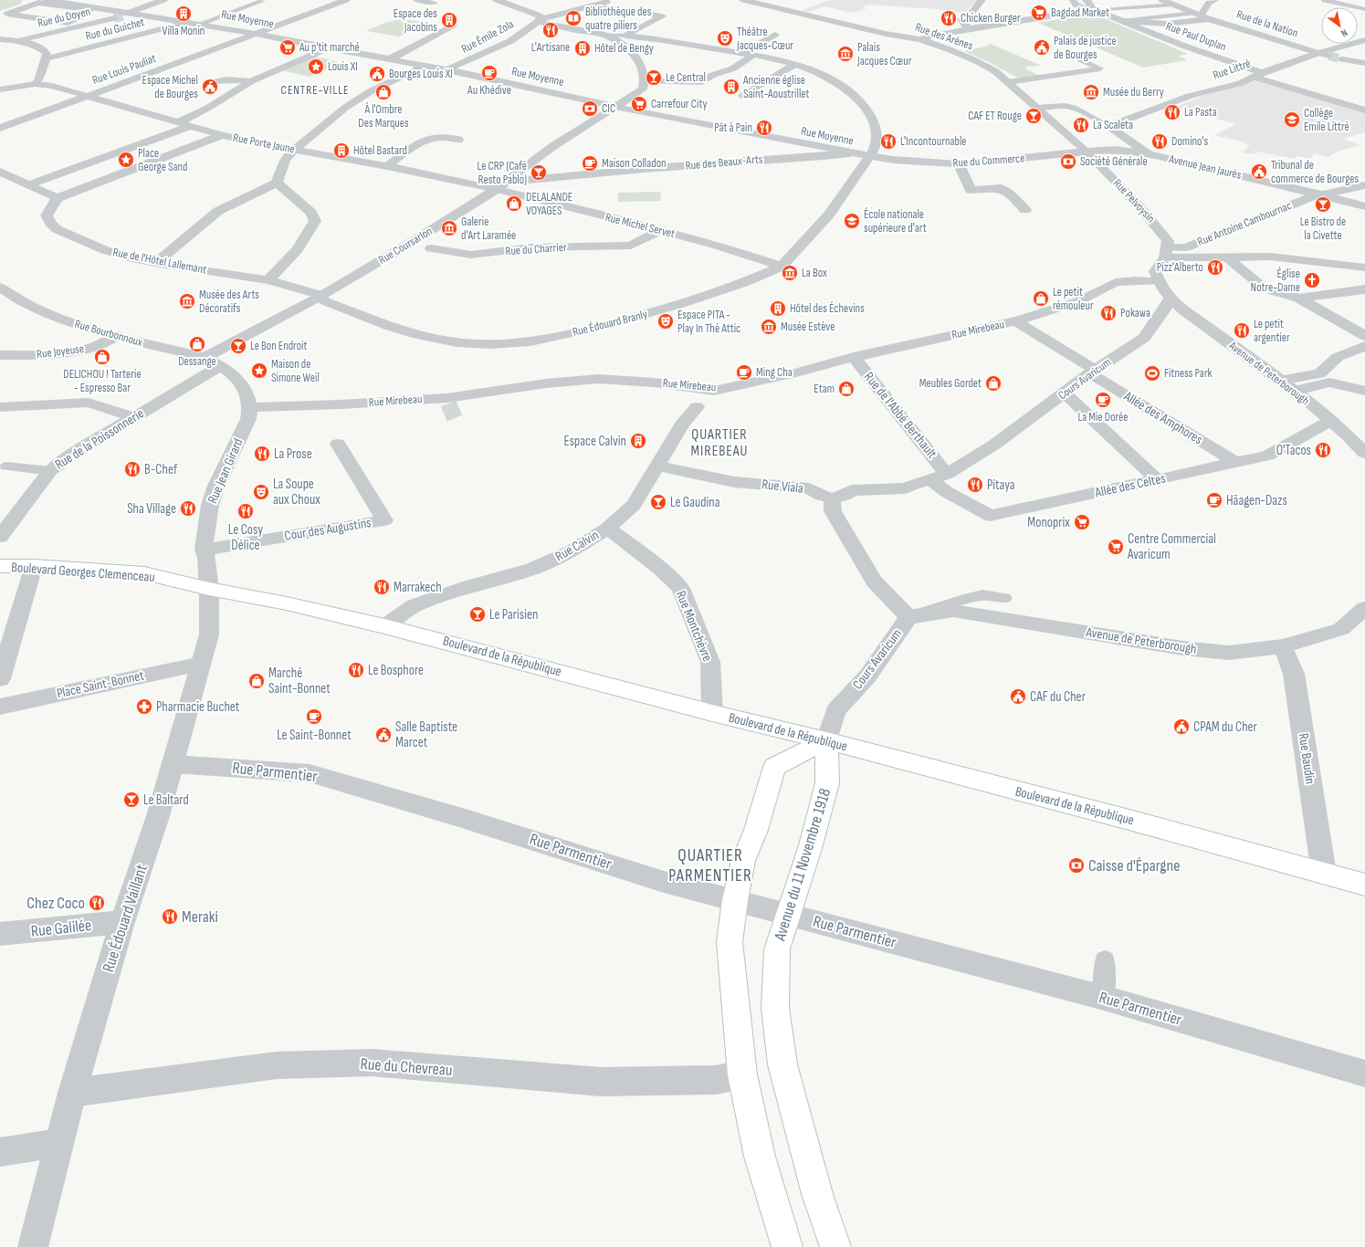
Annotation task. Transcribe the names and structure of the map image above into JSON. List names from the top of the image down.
{
  "streets": {
    "main road": ["Boulevard Georges Clemenceau", "Boulevard de la République", "Avenue du 11 Novembre 1918"],
    "street": [
      "Rue du Doyen",
      "Rue Moyenne",
      "Rue de la Nation",
      "Rue du Guichet",
      "Rue Émile Zola",
      "Rue des Arènes",
      "Rue Paul Duplan",
      "Rue Louis Pauliat",
      "Rue Littré",
      "Rue Porte Jaune",
      "Rue du Commerce",
      "Rue des Beaux-Arts",
      "Avenue Jean Jaurès",
      "Rue Pelvoysin",
      "Rue Antoine Cambournac",
      "Rue Michel Servet",
      "Rue Coursarlon",
      "Rue du Charrier",
      "Rue de l'Hôtel Lallemant",
      "Rue Édouard Branly",
      "Rue Mirebeau",
      "Rue Bourbonnoux",
      "Rue Joyeuse",
      "Avenue de Peterborough",
      "Cours Avaricum",
      "Rue de l'Abbé Berthault",
      "Allée des Amphores",
      "Rue de la Poissonnerie",
      "Rue Jean Girard",
      "Allée des Celtes",
      "Rue Viala",
      "Cour des Augustins",
      "Rue Calvin",
      "Rue Montchèvre",
      "Place Saint-Bonnet",
      "Rue Baudin",
      "Rue Parmentier",
      "Rue Édouard Vaillant",
      "Rue Galilée",
      "Rue du Chevreau"
    ]
  },
  "crossings": [
    ["Rue Moyenne", "Rue du Guichet"],
    ["Rue Moyenne", "Rue Émile Zola"],
    ["Rue Moyenne", "Rue Louis Pauliat"],
    ["Rue Moyenne", "Rue du Commerce"],
    ["Rue Moyenne", "Rue des Beaux-Arts"],
    ["Rue Moyenne", "Rue Coursarlon"],
    ["Rue Moyenne", "Rue Édouard Branly"],
    ["Rue de la Nation", "Rue Littré"],
    ["Rue des Arènes", "Rue du Commerce"],
    ["Rue des Arènes", "Avenue Jean Jaurès"],
    ["Rue des Arènes", "Rue Pelvoysin"],
    ["Rue Paul Duplan", "Rue Littré"],
    ["Rue Louis Pauliat", "Rue Porte Jaune"],
    ["Rue Porte Jaune", "Rue Michel Servet"],
    ["Rue Porte Jaune", "Rue Coursarlon"],
    ["Rue du Commerce", "Avenue Jean Jaurès"],
    ["Rue du Commerce", "Rue Pelvoysin"],
    ["Rue du Commerce", "Rue Édouard Branly"],
    ["Rue des Beaux-Arts", "Rue Coursarlon"],
    ["Avenue Jean Jaurès", "Rue Pelvoysin"],
    ["Avenue Jean Jaurès", "Rue Antoine Cambournac"],
    ["Rue Pelvoysin", "Rue Antoine Cambournac"],
    ["Rue Michel Servet", "Rue Coursarlon"],
    ["Rue Michel Servet", "Rue du Charrier"],
    ["Rue Michel Servet", "Rue Édouard Branly"],
    ["Rue Coursarlon", "Rue du Charrier"],
    ["Rue Coursarlon", "Rue de l'Hôtel Lallemant"],
    ["Rue Coursarlon", "Rue Édouard Branly"],
    ["Rue Coursarlon", "Rue Bourbonnoux"],
    ["Rue de l'Hôtel Lallemant", "Rue Édouard Branly"],
    ["Rue Mirebeau", "Rue de l'Abbé Berthault"],
    ["Rue Mirebeau", "Allée des Amphores"],
    ["Rue Mirebeau", "Rue Jean Girard"],
    ["Rue Mirebeau", "Rue Calvin"],
    ["Rue Bourbonnoux", "Rue Joyeuse"],
    ["Rue Bourbonnoux", "Rue de la Poissonnerie"],
    ["Avenue de Peterborough", "Cours Avaricum"],
    ["Avenue de Peterborough", "Allée des Celtes"],
    ["Avenue de Peterborough", "Rue Baudin"],
    ["Cours Avaricum", "Rue de l'Abbé Berthault"],
    ["Cours Avaricum", "Allée des Amphores"],
    ["Cours Avaricum", "Allée des Celtes"],
    ["Cours Avaricum", "Boulevard de la République"],
    ["Cours Avaricum", "Avenue du 11 Novembre 1918"],
    ["Rue de l'Abbé Berthault", "Allée des Celtes"],
    ["Allée des Amphores", "Allée des Celtes"],
    ["Rue Jean Girard", "Cour des Augustins"],
    ["Rue Jean Girard", "Boulevard Georges Clemenceau"],
    ["Rue Jean Girard", "Boulevard de la République"],
    ["Rue Jean Girard", "Rue Édouard Vaillant"],
    ["Rue Viala", "Rue Calvin"],
    ["Rue Calvin", "Rue Montchèvre"],
    ["Rue Calvin", "Boulevard de la République"],
    ["Boulevard Georges Clemenceau", "Boulevard de la République"],
    ["Boulevard Georges Clemenceau", "Rue Édouard Vaillant"],
    ["Rue Montchèvre", "Boulevard de la République"],
    ["Boulevard de la République", "Rue Baudin"],
    ["Boulevard de la République", "Avenue du 11 Novembre 1918"],
    ["Boulevard de la République", "Rue Édouard Vaillant"],
    ["Place Saint-Bonnet", "Rue Édouard Vaillant"],
    ["Rue Parmentier", "Avenue du 11 Novembre 1918"],
    ["Rue Parmentier", "Rue Édouard Vaillant"],
    ["Rue Édouard Vaillant", "Rue Galilée"],
    ["Rue Édouard Vaillant", "Rue du Chevreau"]
  ],
  "districts": ["CENTRE-VILLE", "QUARTIER MIREBEAU", "QUARTIER PARMENTIER"],
  "places": {
    "supermarket": [
      "Bagdad Market",
      "Au p'tit marché",
      "Carrefour City",
      "Monoprix",
      "Centre Commercial Avaricum"
    ],
    "building": [
      "Villa Monin",
      "Espace des Jacobins",
      "Hôtel de Bengy",
      "Ancienne église Saint-Aoustrillet",
      "Hôtel Bastard",
      "Hôtel des Échevins",
      "Espace Calvin"
    ],
    "library": ["Bibliothèque des quatre piliers"],
    "restaurant": [
      "Chicken Burger",
      "L'Artisane",
      "La Pasta",
      "La Scaleta",
      "Pât à Pain",
      "L'Incontournable",
      "Domino's",
      "Pizz'Alberto",
      "Pokawa",
      "Le petit argentier",
      "O'Tacos",
      "La Prose",
      "B-Chef",
      "Pitaya",
      "Sha Village",
      "Le Cosy Délice",
      "Marrakech",
      "Le Bosphore",
      "Chez Coco",
      "Meraki"
    ],
    "theatre": ["Théâtre Jacques-Cœur", "Espace PITA - Play In Thé Attic", "La Soupe aux Choux"],
    "public building": [
      "Palais de justice de Bourges",
      "Bourges Louis XI",
      "Espace Michel de Bourges",
      "Tribunal de commerce de Bourges",
      "CAF du Cher",
      "CPAM du Cher",
      "Salle Baptiste Marcet"
    ],
    "museum": [
      "Palais Jacques Cœur",
      "Musée du Berry",
      "Galerie d'Art Laramée",
      "La Box",
      "Musée des Arts Décoratifs",
      "Musée Estève"
    ],
    "place": ["Louis XI", "Place George Sand", "Maison de Simone Weil"],
    "cafe": [
      "Au Khédive",
      "Maison Colladon",
      "Ming Cha",
      "La Mie Dorée",
      "Häagen-Dazs",
      "Le Saint-Bonnet"
    ],
    "bar": [
      "Le Central",
      "CAF ET Rouge",
      "Le CRP (Café Resto Pablo)",
      "Le Bistro de la Civette",
      "Le Bon Endroit",
      "Le Gaudina",
      "Le Parisien",
      "Le Baltard"
    ],
    "shop": [
      "À l'Ombre Des Marques",
      "DELALANDE VOYAGES",
      "Le petit rémouleur",
      "Dessange",
      "DELICHOU ! Tarterie - Espresso Bar",
      "Meubles Gordet",
      "Etam",
      "Marché Saint-Bonnet"
    ],
    "bank": ["CIC", "Société Générale", "Caisse d'Épargne"],
    "school or university": ["Collège Emile Littré", "École nationale supérieure d'art"],
    "church": ["Église Notre-Dame"],
    "sports": ["Fitness Park"],
    "pharmacy": ["Pharmacie Buchet"]
  },
  "north": "bottom right"
}
